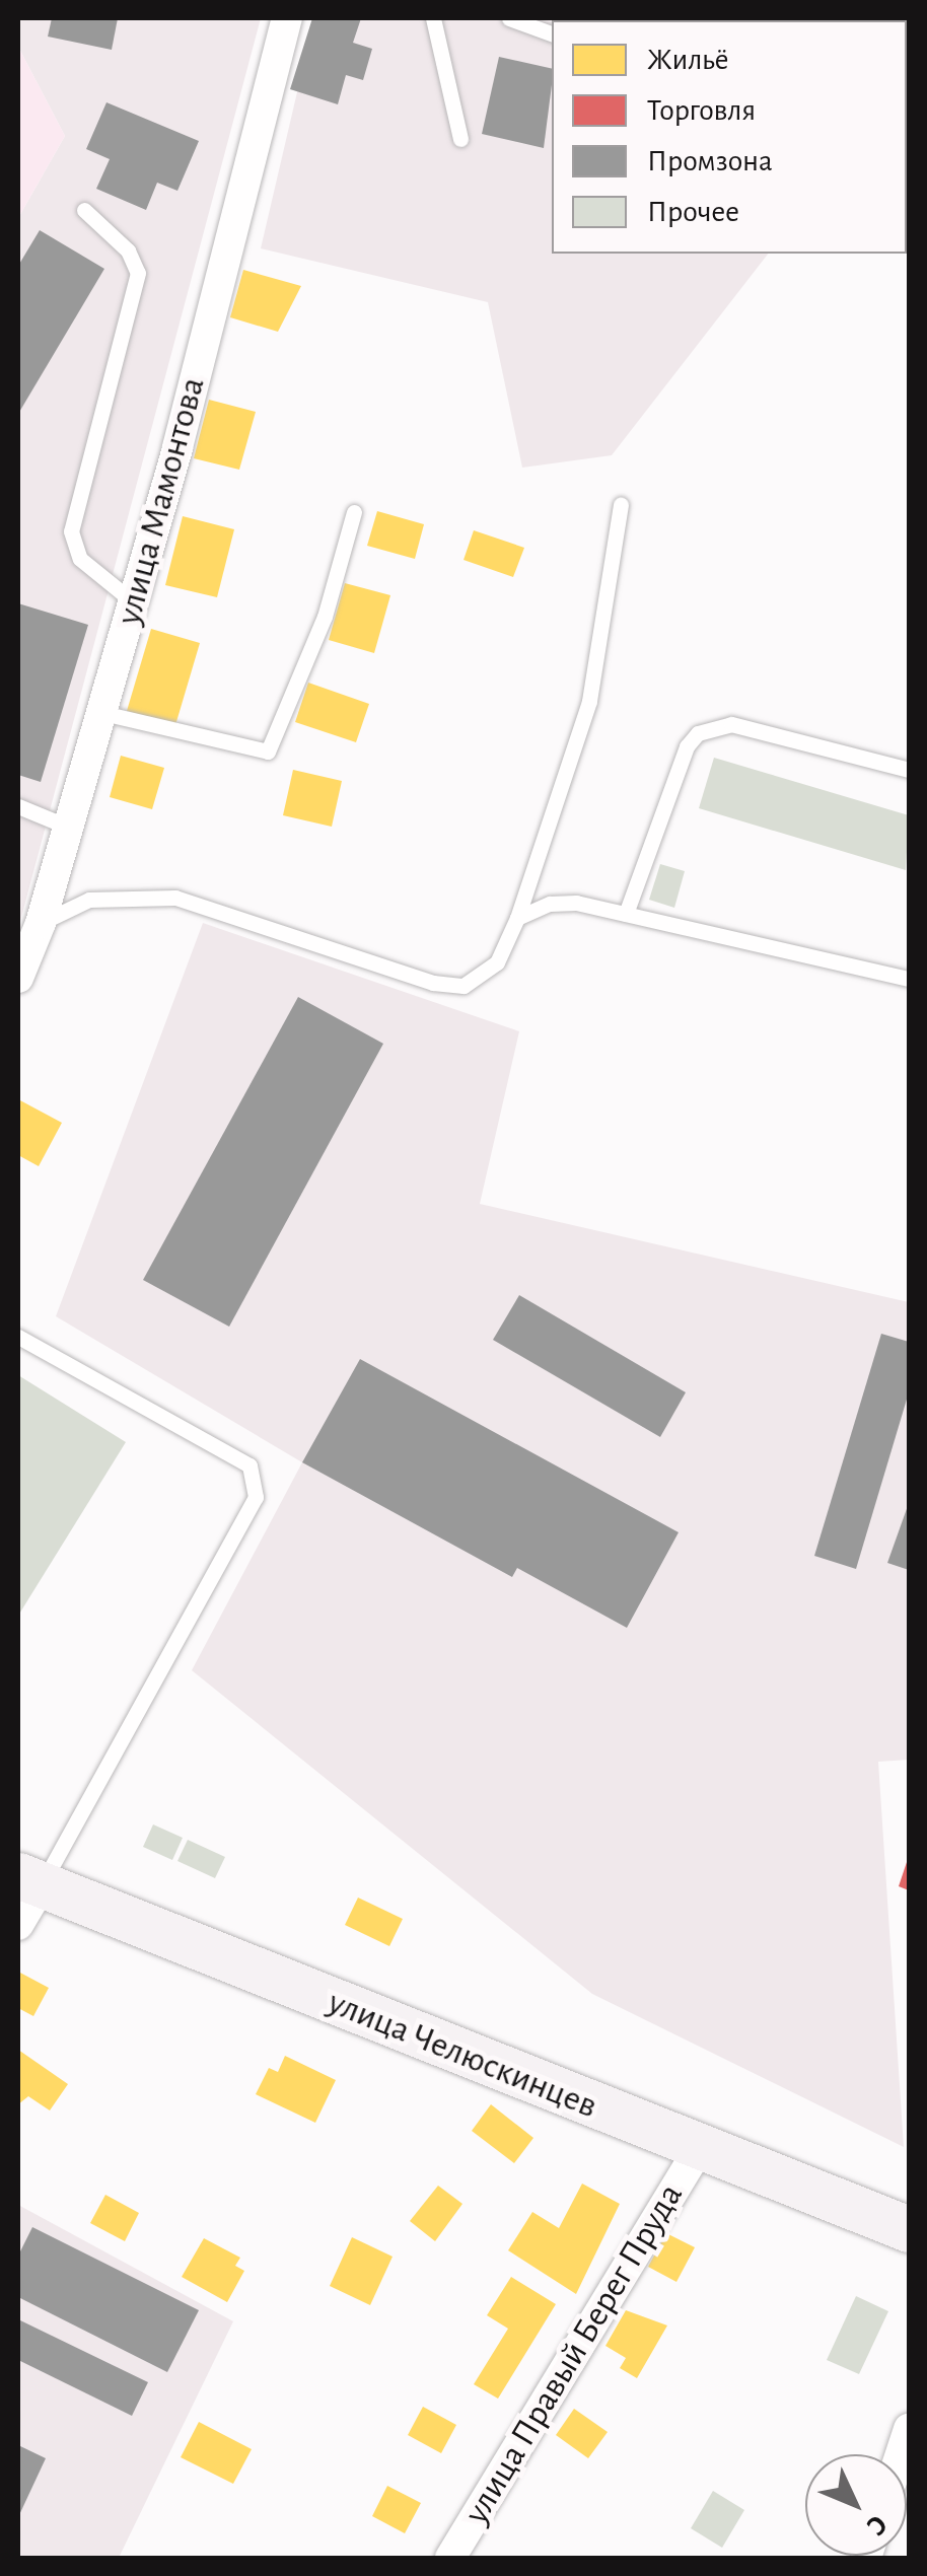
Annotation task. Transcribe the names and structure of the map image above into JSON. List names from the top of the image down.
{
  "streets": {
    "main road": ["улица Челюскинцев"],
    "street": ["улица Мамонтова", "улица Правый Берег Пруда"]
  },
  "crossings": [
    ["улица Челюскинцев", "улица Правый Берег Пруда"]
  ],
  "legend": [
    "Жильё",
    "Торговля",
    "Промзона",
    "Прочее"
  ],
  "north": "bottom right"
}
